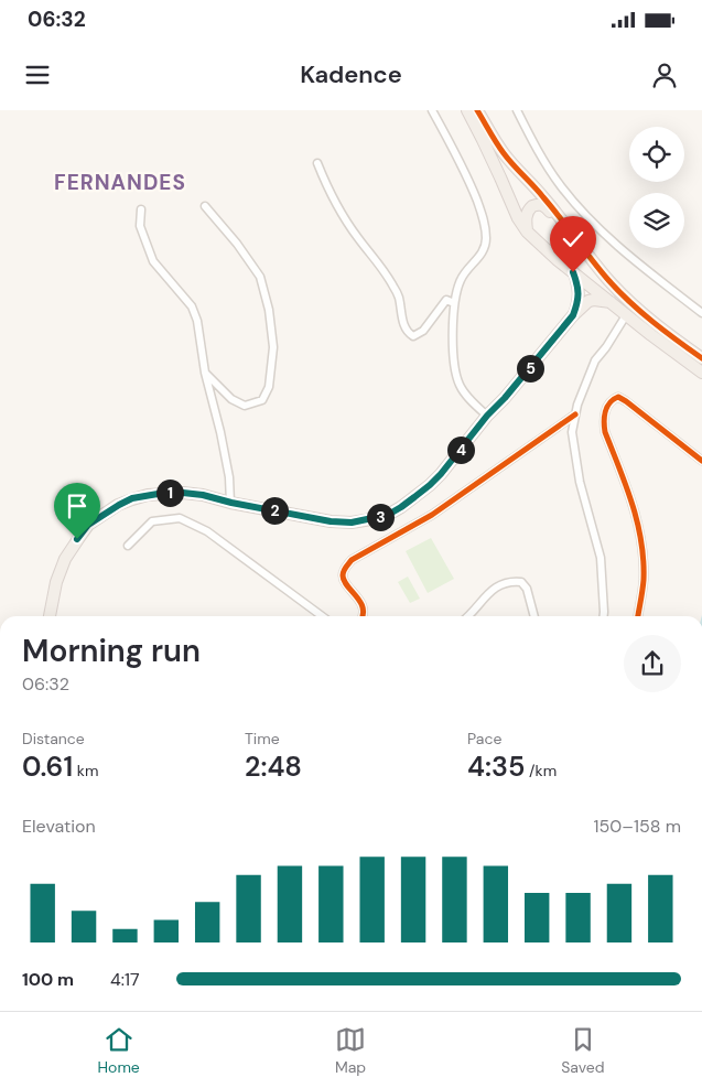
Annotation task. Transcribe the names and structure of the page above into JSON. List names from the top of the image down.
{
  "districts": ["FERNANDES"],
  "page": {
    "status": "06:32",
    "header": "Kadence",
    "pins": [
      "5",
      "4",
      "1",
      "2",
      "3"
    ],
    "heading": ["Morning run", "06:32"],
    "stats": [
      ["Distance", "0.61 km"],
      ["Time", "2:48"],
      ["Pace", "4:35 /km"]
    ],
    "chart": ["Elevation", "150–158 m"],
    "list": [
      {
        "name": "100 m",
        "note": "4:17"
      }
    ],
    "tabs": ["Home", "Map", "Saved"]
  }
}
